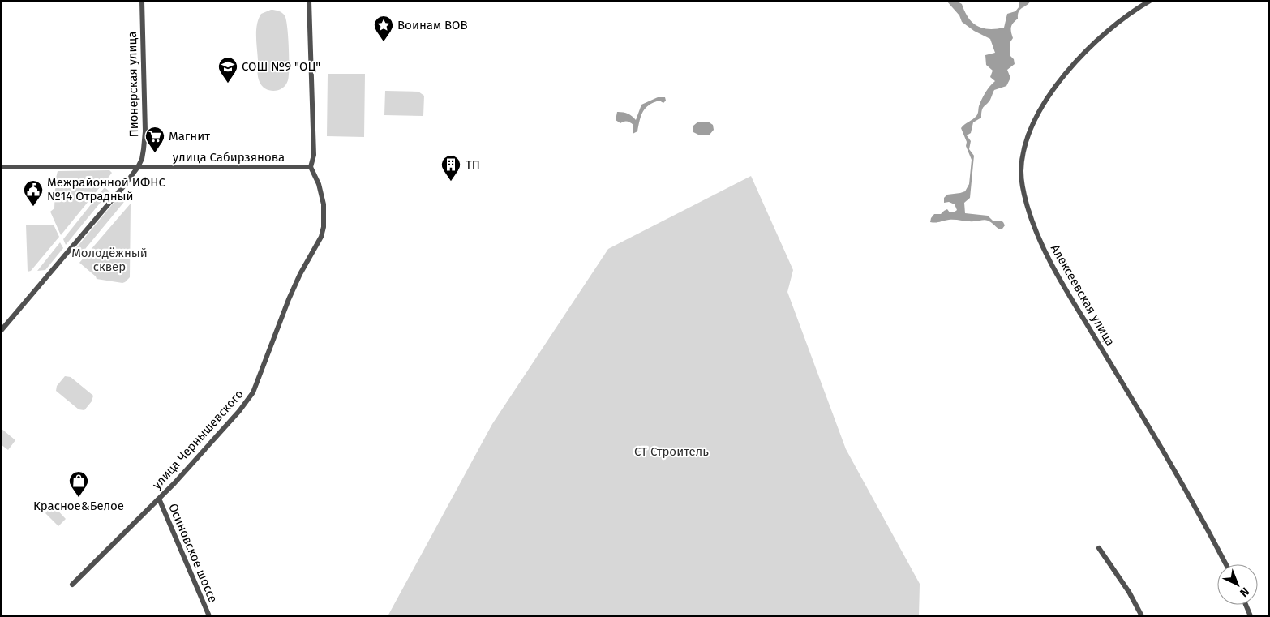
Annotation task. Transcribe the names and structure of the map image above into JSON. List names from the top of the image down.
{
  "streets": {
    "street": [
      "Пионерская улица",
      "улица Сабирзянова",
      "Алексеевская улица",
      "улица Чернышевского",
      "Осиновское шоссе"
    ]
  },
  "crossings": [
    ["Пионерская улица", "улица Сабирзянова"],
    ["улица Сабирзянова", "улица Чернышевского"],
    ["улица Чернышевского", "Осиновское шоссе"]
  ],
  "parks": ["Молодёжный сквер", "СТ Строитель"],
  "places": {
    "place": ["Воинам ВОВ"],
    "school or university": ["СОШ №9 \"ОЦ\""],
    "supermarket": ["Магнит"],
    "building": ["ТП"],
    "public building": ["Межрайонной ИФНС №14 Отрадный"],
    "shop": ["Красное&Белое"]
  },
  "north": "bottom right"
}
